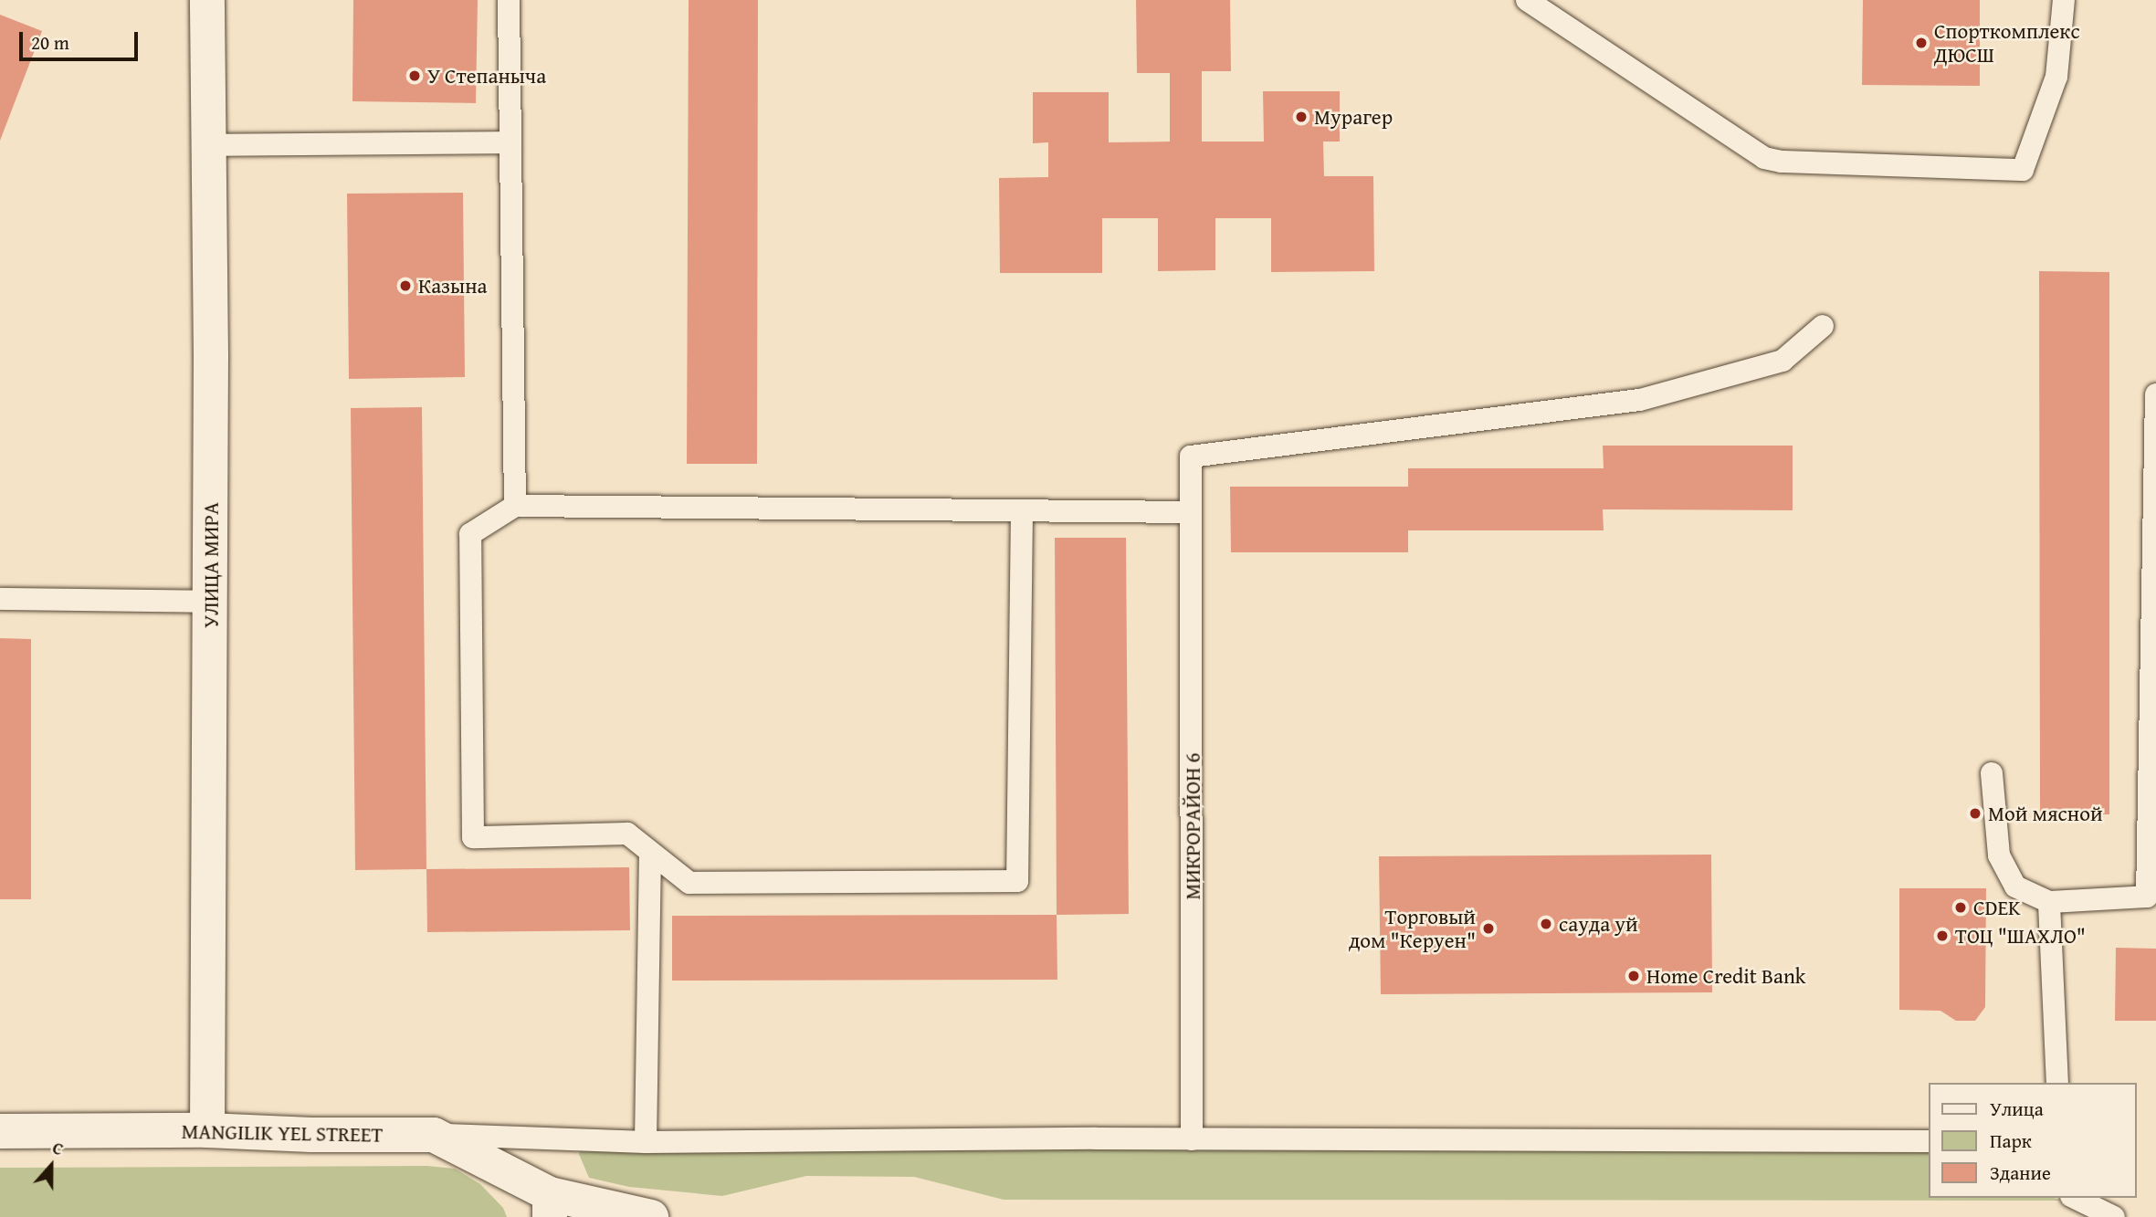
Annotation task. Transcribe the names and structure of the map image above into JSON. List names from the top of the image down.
{
  "streets": {
    "street": ["УЛИЦА МИРА", "MANGILIK YEL STREET"],
    "lane": ["МИКРОРАЙОН 6"]
  },
  "crossings": [
    ["УЛИЦА МИРА", "MANGILIK YEL STREET"]
  ],
  "places": [
    "Спорткомплекс ДЮСШ",
    "У Степаныча",
    "Мурагер",
    "Казына",
    "Мой мясной",
    "CDEK",
    "сауда уй",
    "Торговый дом \"Керуен\"",
    "ТОЦ \"ШАХЛО\"",
    "Home Credit Bank"
  ],
  "legend": ["Улица", "Парк", "Здание"],
  "scale_bar": "20 m",
  "north": "top"
}
